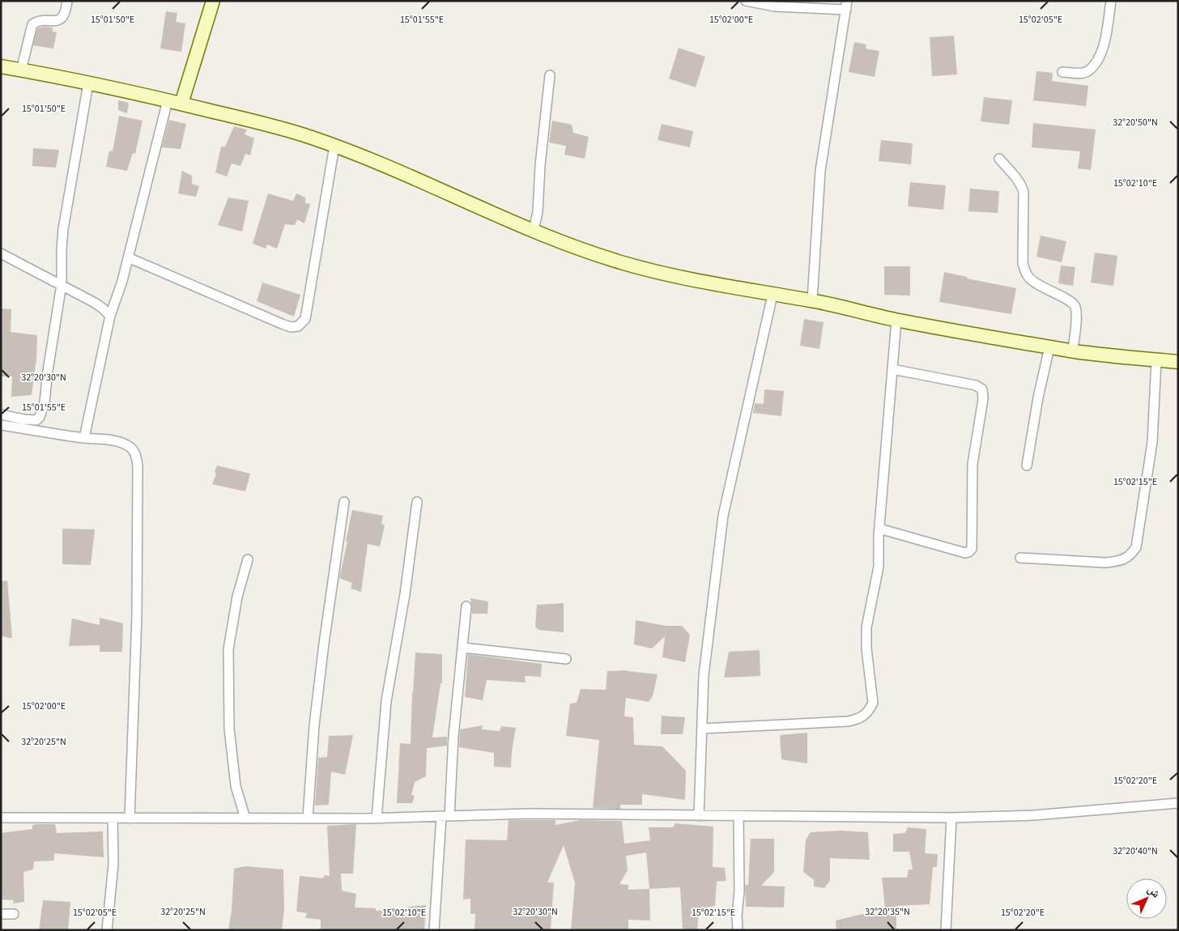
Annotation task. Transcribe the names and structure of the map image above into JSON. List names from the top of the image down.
{
  "north": "top right",
  "coordinates": [
    "15°01'50\"E",
    "15°01'55\"E",
    "15°02'00\"E",
    "15°02'05\"E",
    "32°20'50\"N",
    "15°02'10\"E",
    "32°20'30\"N",
    "15°02'15\"E",
    "32°20'25\"N",
    "15°02'20\"E",
    "32°20'40\"N",
    "32°20'35\"N"
  ]
}
